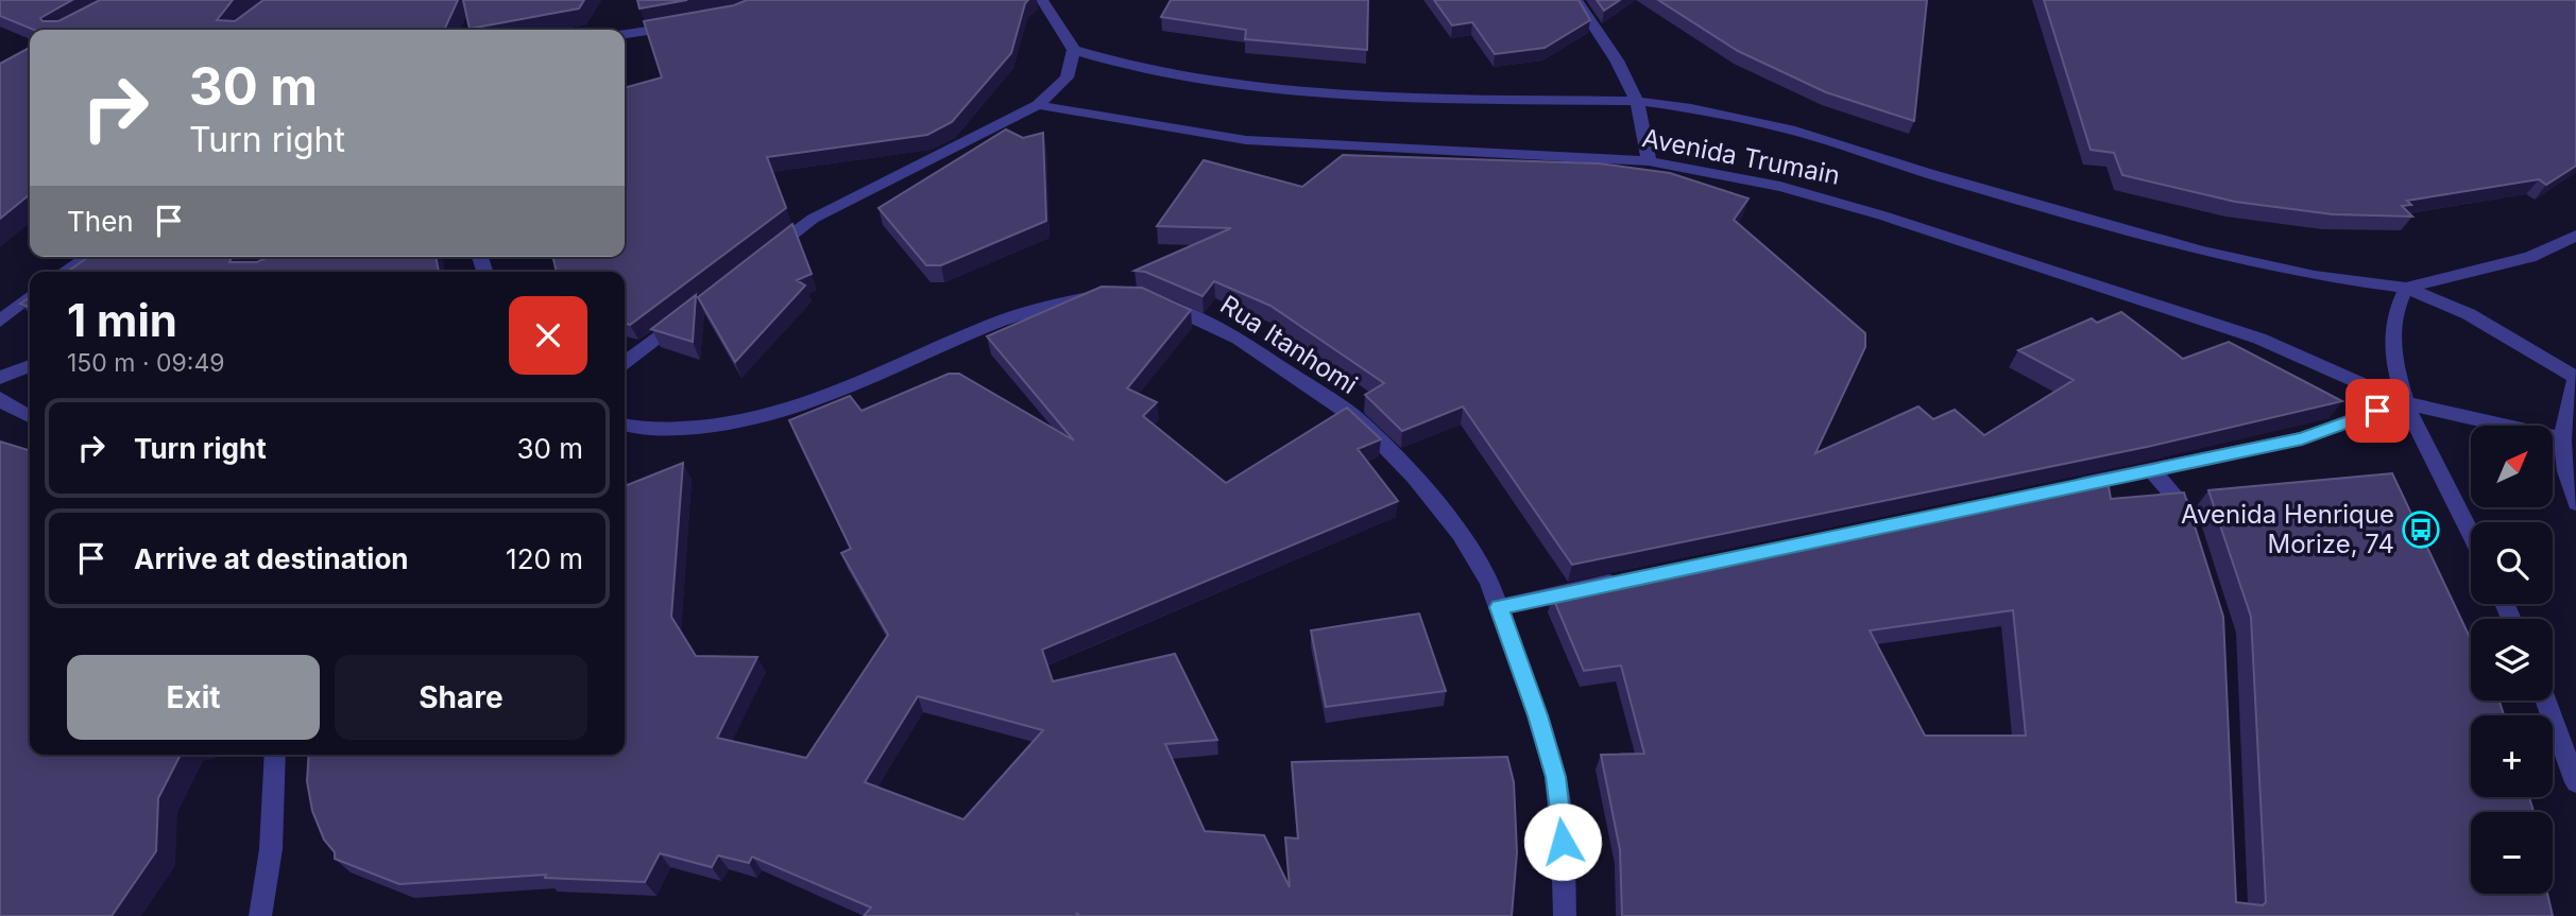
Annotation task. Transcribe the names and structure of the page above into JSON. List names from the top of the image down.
{
  "streets": {
    "street": ["Avenida Trumain", "Rua Itanhomi"]
  },
  "places": {
    "bus stop": ["Avenida Henrique Morize, 74"]
  },
  "north": "top right",
  "page": {
    "turn": ["30 m", "Turn right"],
    "then": "Then",
    "heading": ["1 min", "150 m · 09:49"],
    "list": [
      {
        "name": "Turn right",
        "value": "30 m"
      },
      {
        "name": "Arrive at destination",
        "value": "120 m"
      }
    ],
    "map_buttons": ["+", "−"],
    "buttons": ["Exit", "Share"]
  }
}
